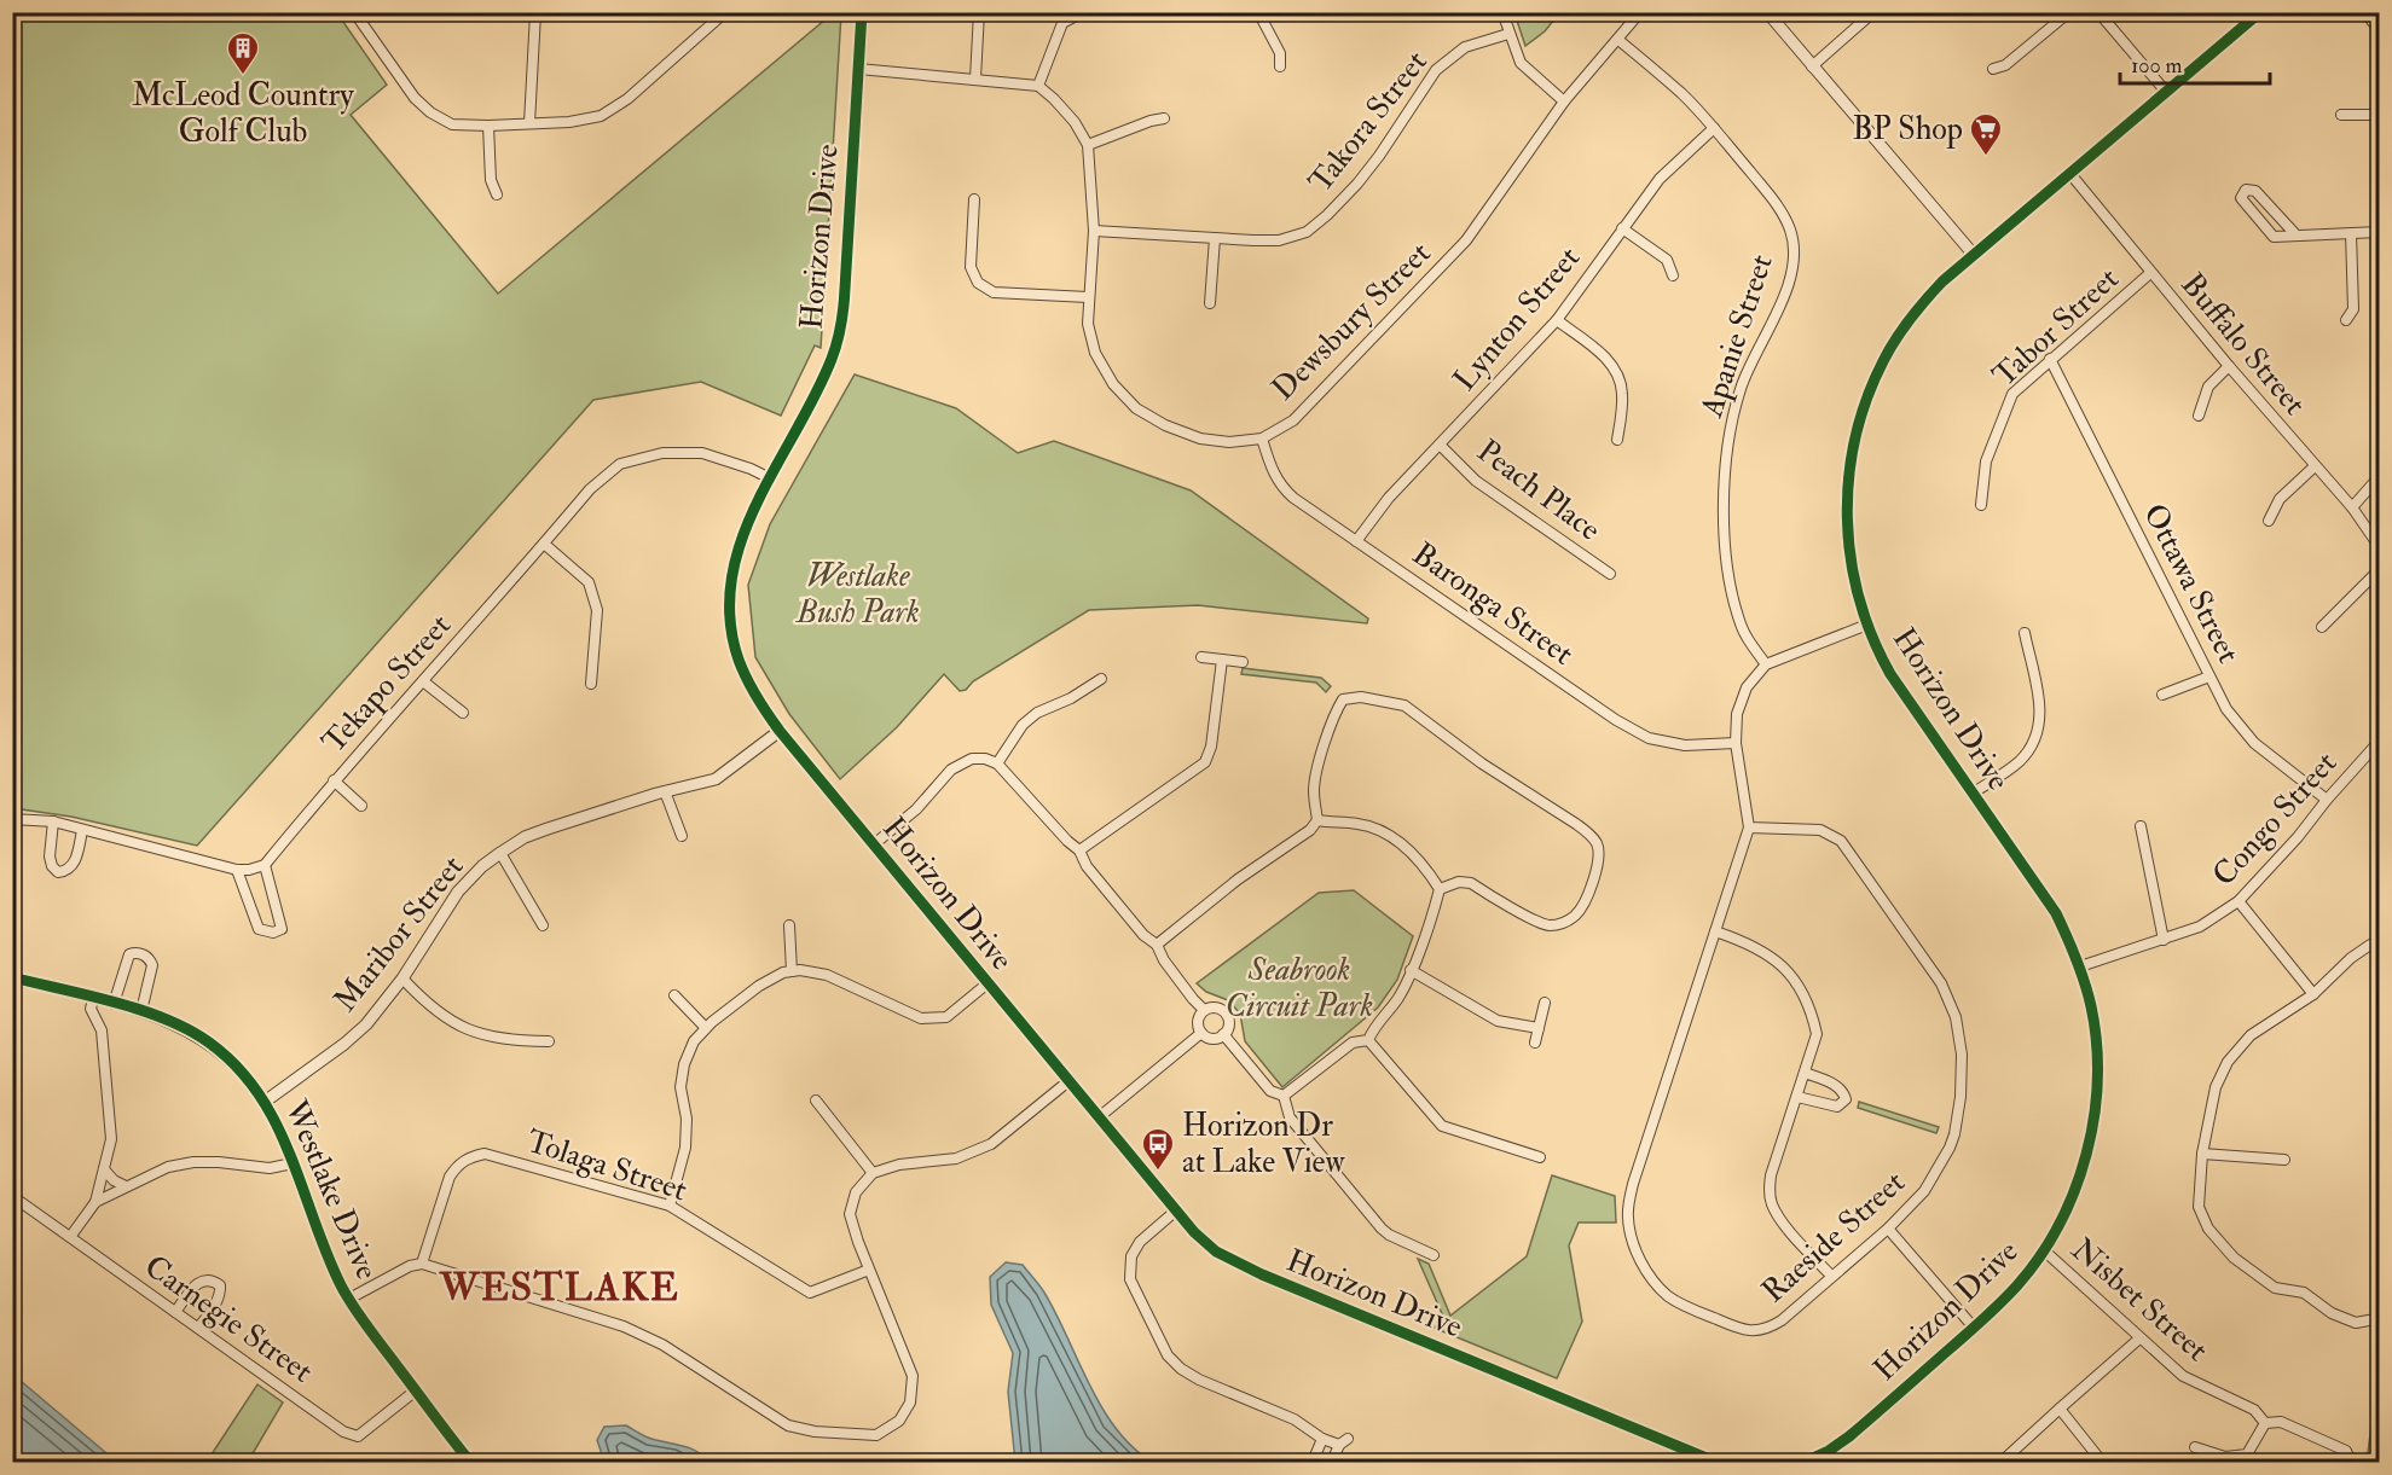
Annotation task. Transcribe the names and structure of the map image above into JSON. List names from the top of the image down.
{
  "streets": {
    "street": [
      "Takora Street",
      "Horizon Drive",
      "Lynton Street",
      "Dewsbury Street",
      "Tabor Street",
      "Apanie Street",
      "Buffalo Street",
      "Peach Place",
      "Ottawa Street",
      "Baronga Street",
      "Tekapo Street",
      "Congo Street",
      "Maribor Street",
      "Tolaga Street",
      "Westlake Drive",
      "Raeside Street",
      "Nisbet Street",
      "Carnegie Street"
    ]
  },
  "crossings": [
    ["Takora Street", "Dewsbury Street"],
    ["Horizon Drive", "Buffalo Street"],
    ["Horizon Drive", "Tekapo Street"],
    ["Horizon Drive", "Congo Street"],
    ["Horizon Drive", "Maribor Street"],
    ["Horizon Drive", "Nisbet Street"],
    ["Lynton Street", "Apanie Street"],
    ["Lynton Street", "Peach Place"],
    ["Lynton Street", "Baronga Street"],
    ["Dewsbury Street", "Apanie Street"],
    ["Dewsbury Street", "Baronga Street"],
    ["Tabor Street", "Buffalo Street"],
    ["Tabor Street", "Ottawa Street"],
    ["Apanie Street", "Raeside Street"],
    ["Ottawa Street", "Congo Street"],
    ["Baronga Street", "Raeside Street"],
    ["Maribor Street", "Westlake Drive"],
    ["Westlake Drive", "Carnegie Street"]
  ],
  "districts": ["WESTLAKE"],
  "parks": ["Westlake Bush Park", "Seabrook Circuit Park"],
  "places": {
    "building": ["McLeod Country Golf Club"],
    "supermarket": ["BP Shop"],
    "bus stop": ["Horizon Dr at Lake View"]
  },
  "scale_bar": "100 m"
}
